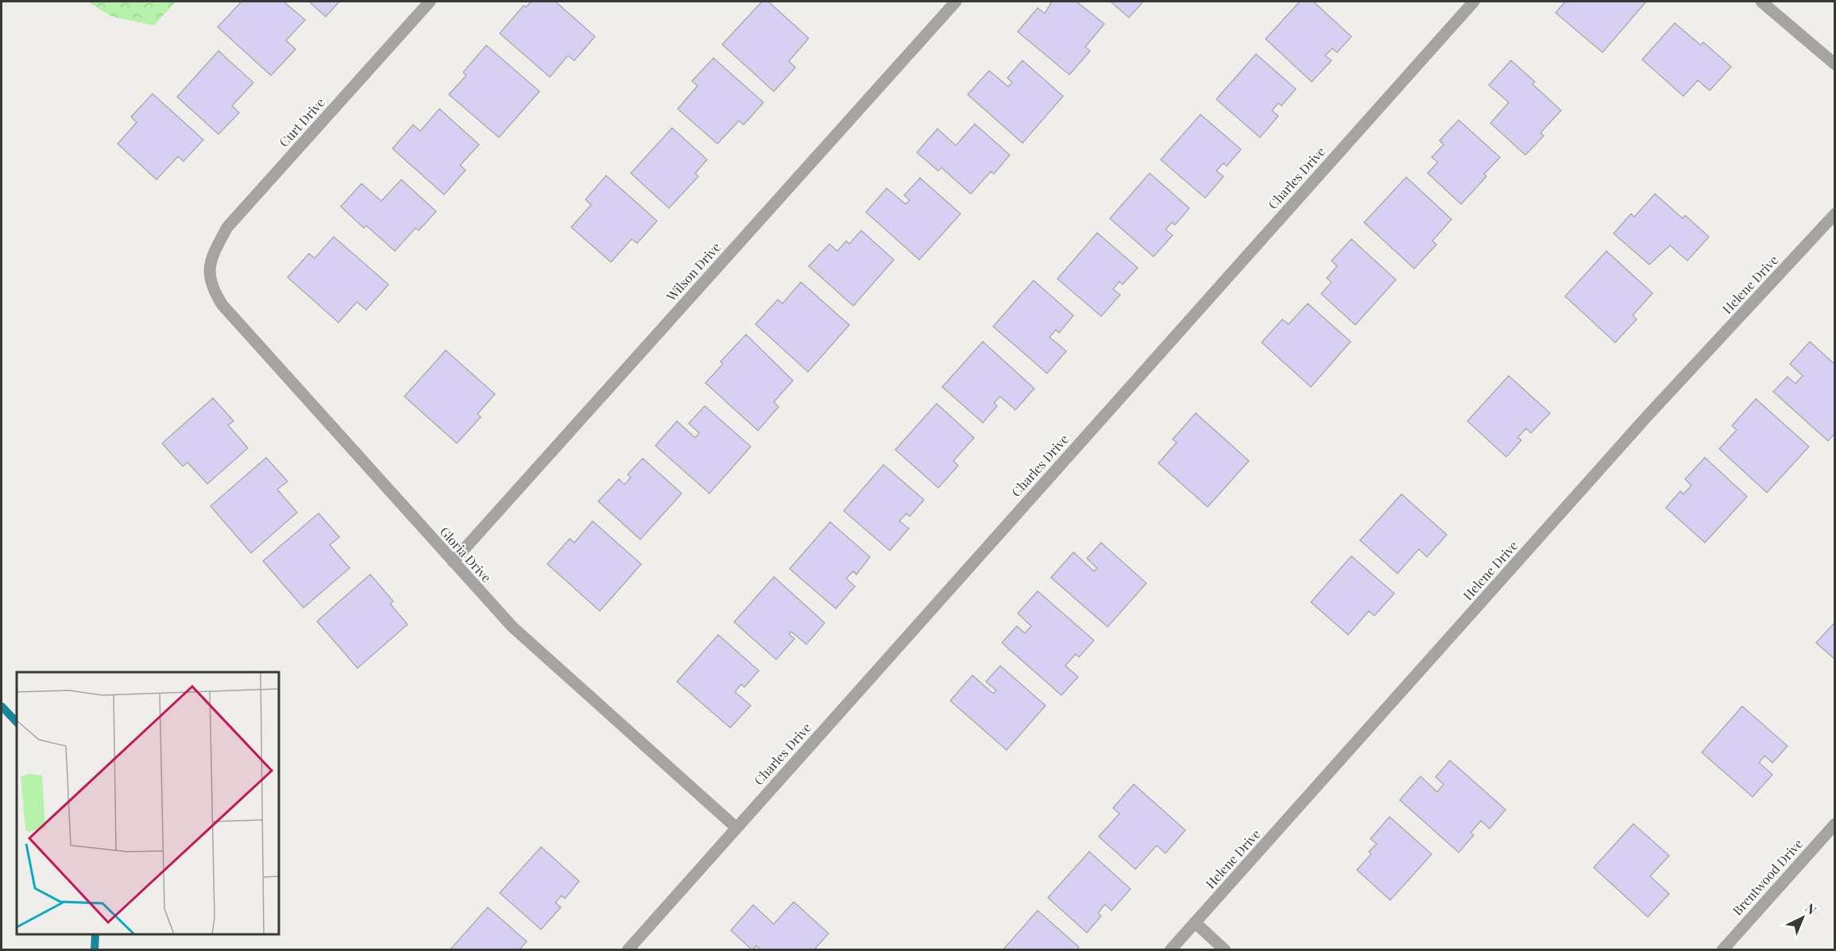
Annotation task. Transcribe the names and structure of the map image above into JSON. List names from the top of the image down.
{
  "streets": {
    "street": [
      "Curt Drive",
      "Charles Drive",
      "Wilson Drive",
      "Helene Drive",
      "Gloria Drive",
      "Brentwood Drive"
    ]
  },
  "crossings": [
    ["Curt Drive", "Gloria Drive"],
    ["Charles Drive", "Gloria Drive"],
    ["Wilson Drive", "Gloria Drive"]
  ],
  "north": "top right"
}
